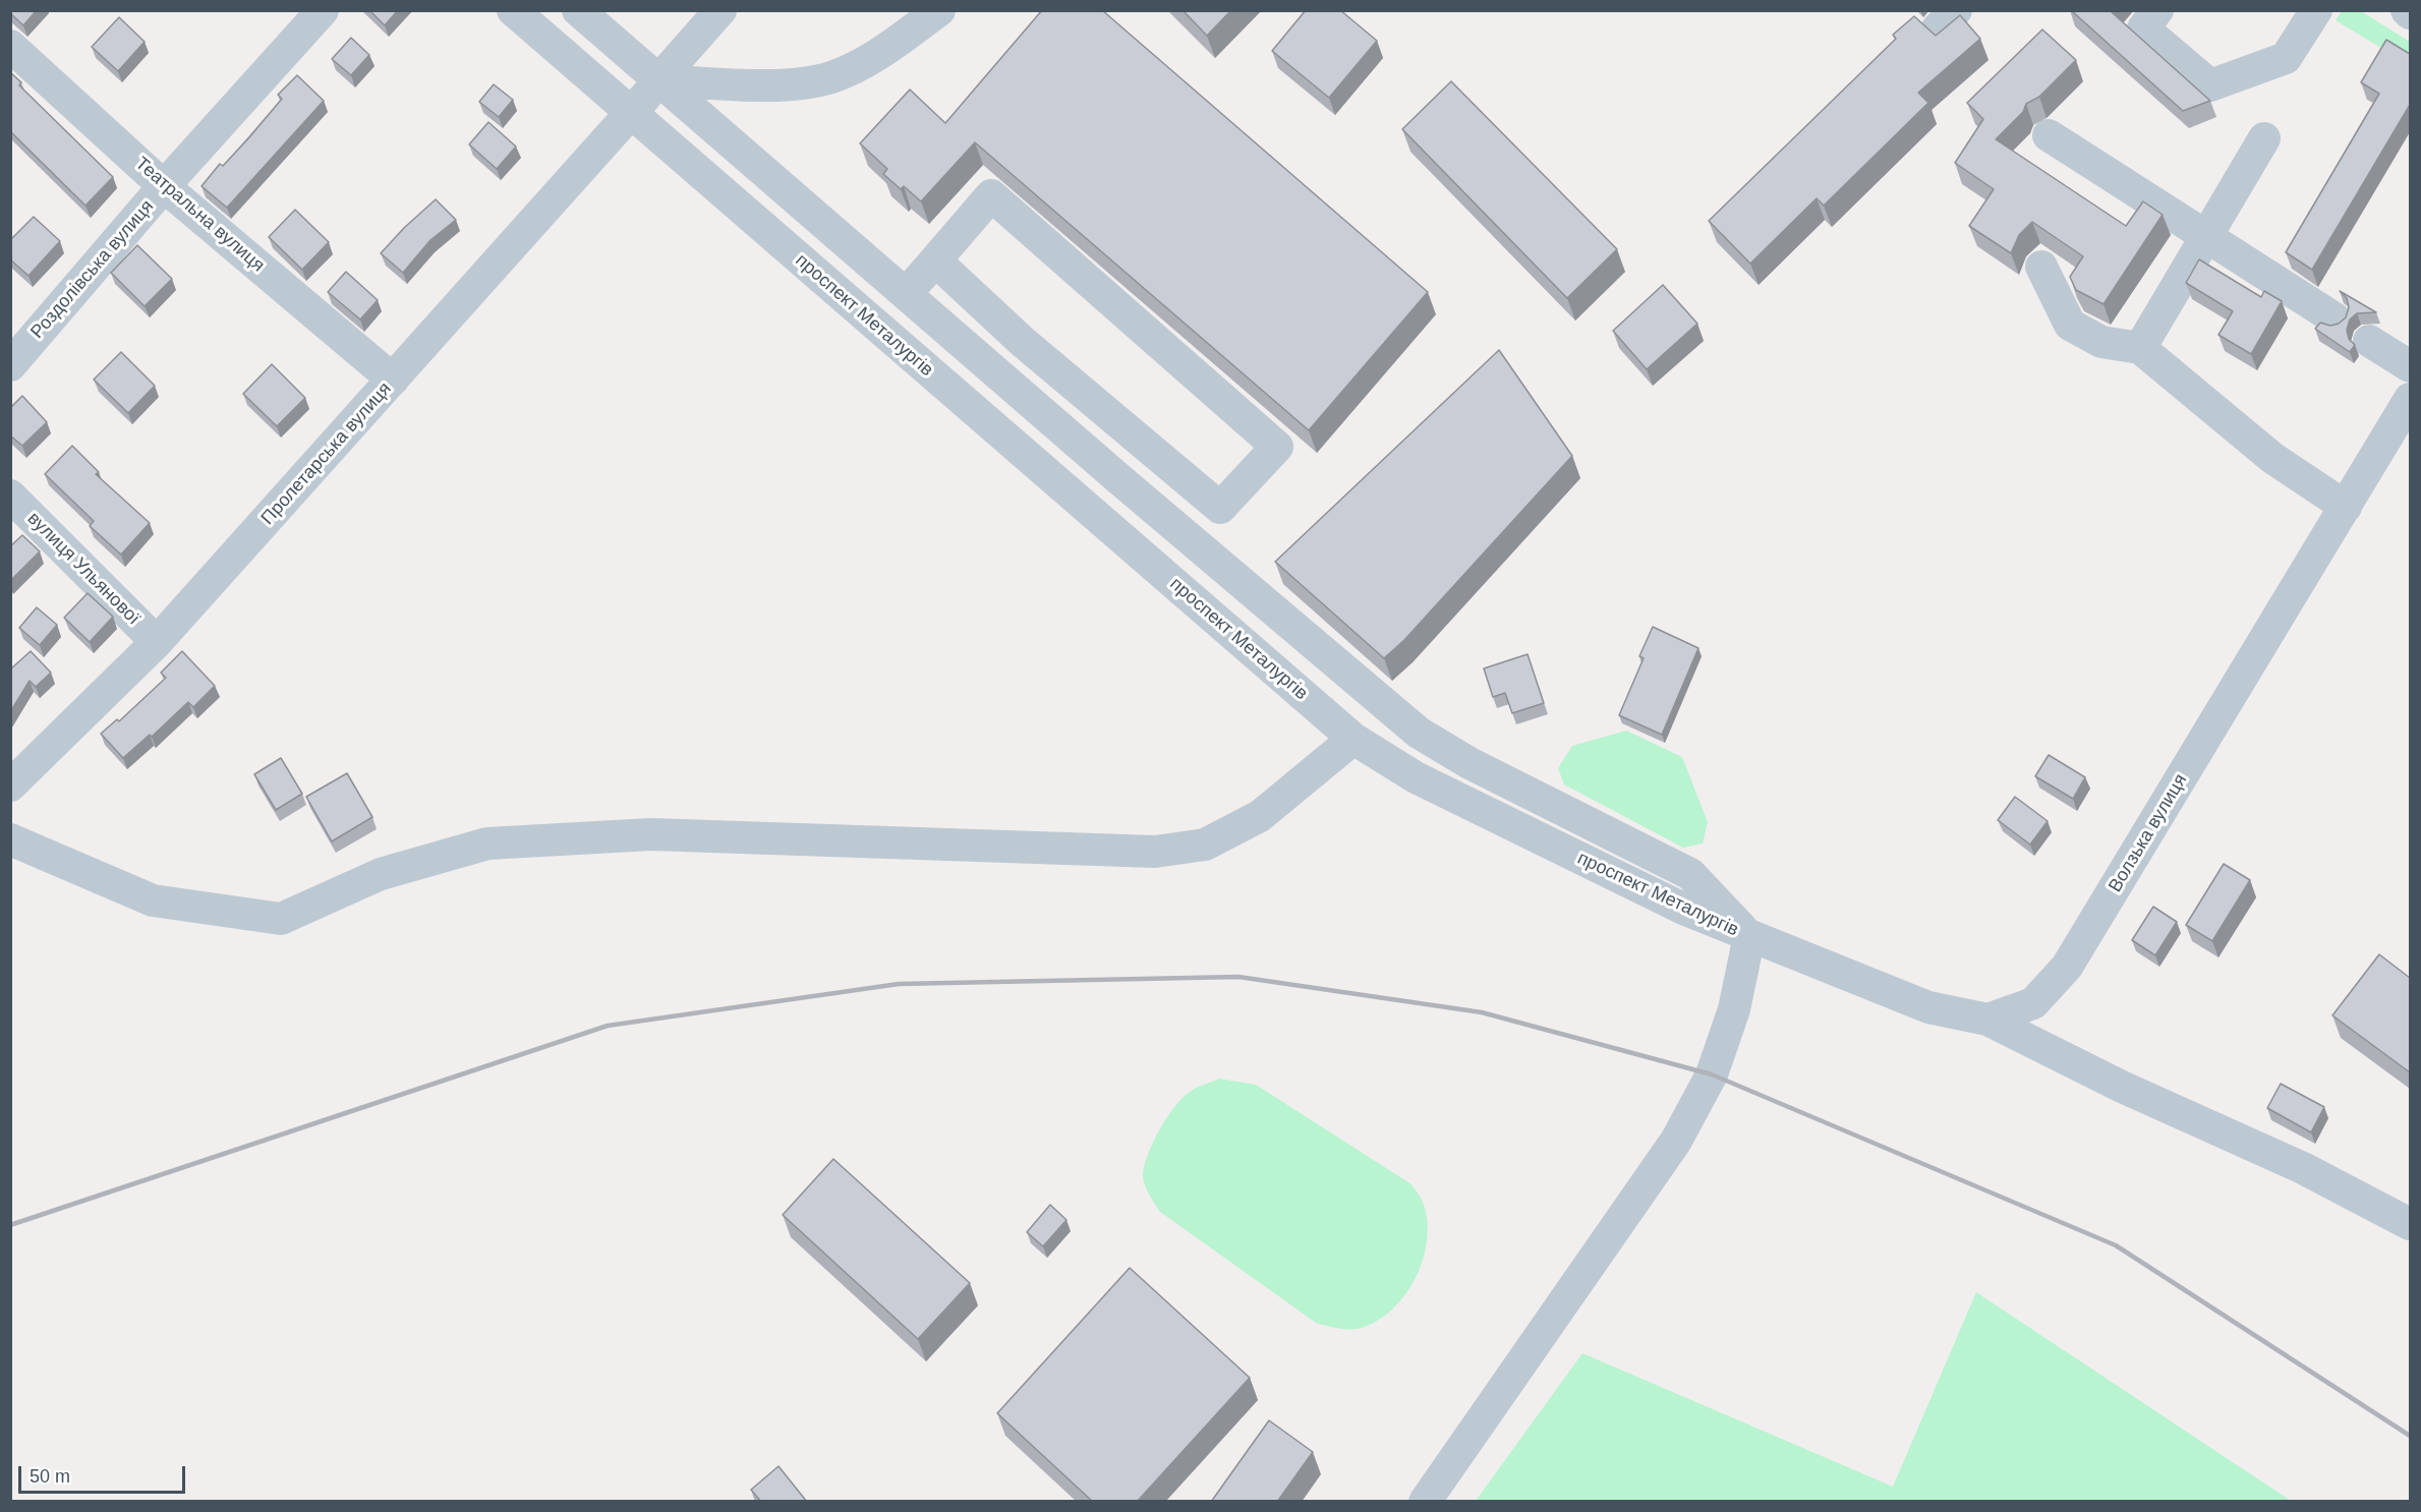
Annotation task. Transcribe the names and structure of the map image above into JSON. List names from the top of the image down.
{
  "streets": {
    "street": [
      "Театральна вулиця",
      "Роздолівська вулиця",
      "проспект Металургів",
      "Пролетарська вулиця",
      "вулиця Ульянової",
      "Волзька вулиця"
    ]
  },
  "crossings": [
    ["Театральна вулиця", "Роздолівська вулиця"],
    ["Театральна вулиця", "Пролетарська вулиця"],
    ["проспект Металургів", "Пролетарська вулиця"],
    ["Пролетарська вулиця", "вулиця Ульянової"]
  ],
  "scale_bar": "50 m"
}
